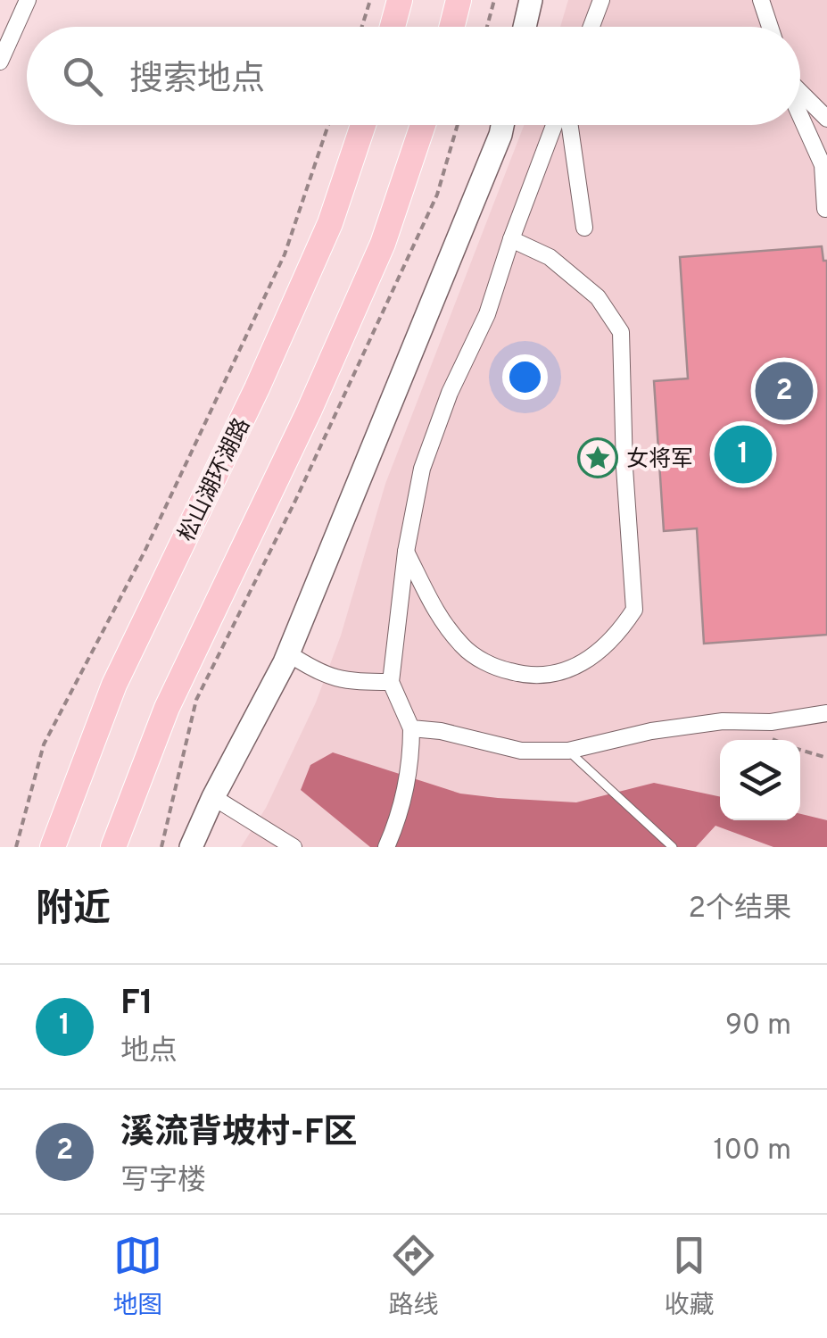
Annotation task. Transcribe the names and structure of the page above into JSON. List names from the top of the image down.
{
  "streets": {
    "main road": ["松山湖环湖路"]
  },
  "places": {
    "place": ["女将军"]
  },
  "page": {
    "search": "搜索地点",
    "pins": ["2", "1"],
    "heading": ["附近", "2个结果"],
    "list": [
      {
        "mark": "1",
        "name": "F1",
        "note": "地点",
        "value": "90 m"
      },
      {
        "mark": "2",
        "name": "溪流背坡村-F区",
        "note": "写字楼",
        "value": "100 m"
      }
    ],
    "nav": ["地图", "路线", "收藏"]
  }
}
